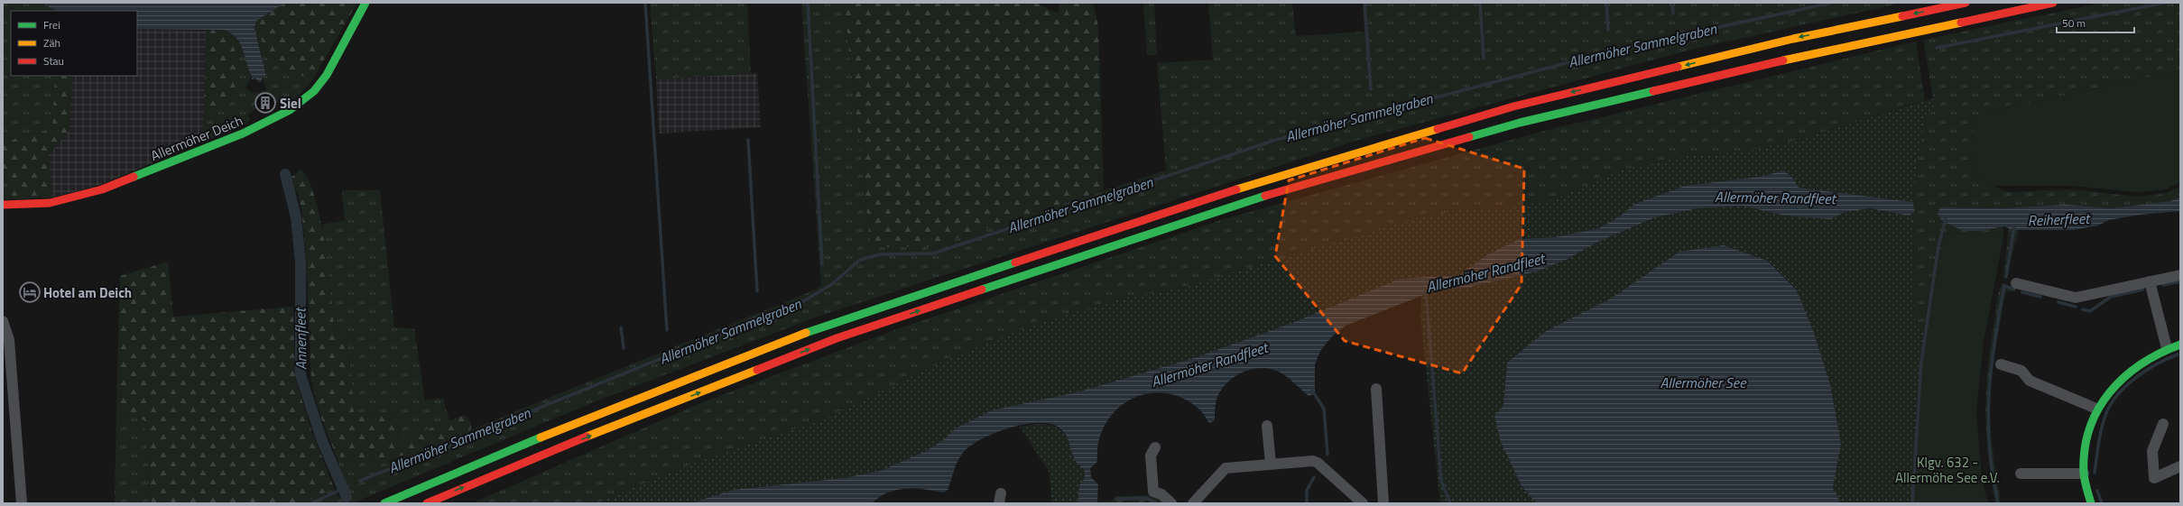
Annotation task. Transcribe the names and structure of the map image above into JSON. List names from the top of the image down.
{
  "streets": {
    "main road": ["Allermöher Deich"]
  },
  "water": [
    "Allermöher Sammelgraben",
    "Allermöher Randfleet",
    "Reiherfleet",
    "Annenfleet",
    "Allermöher See"
  ],
  "parks": ["Klgv. 632 - Allermöhe See e.V."],
  "places": {
    "building": ["Siel"],
    "hotel": ["Hotel am Deich"]
  },
  "legend": ["Frei", "Zäh", "Stau"],
  "scale_bar": "50 m"
}
